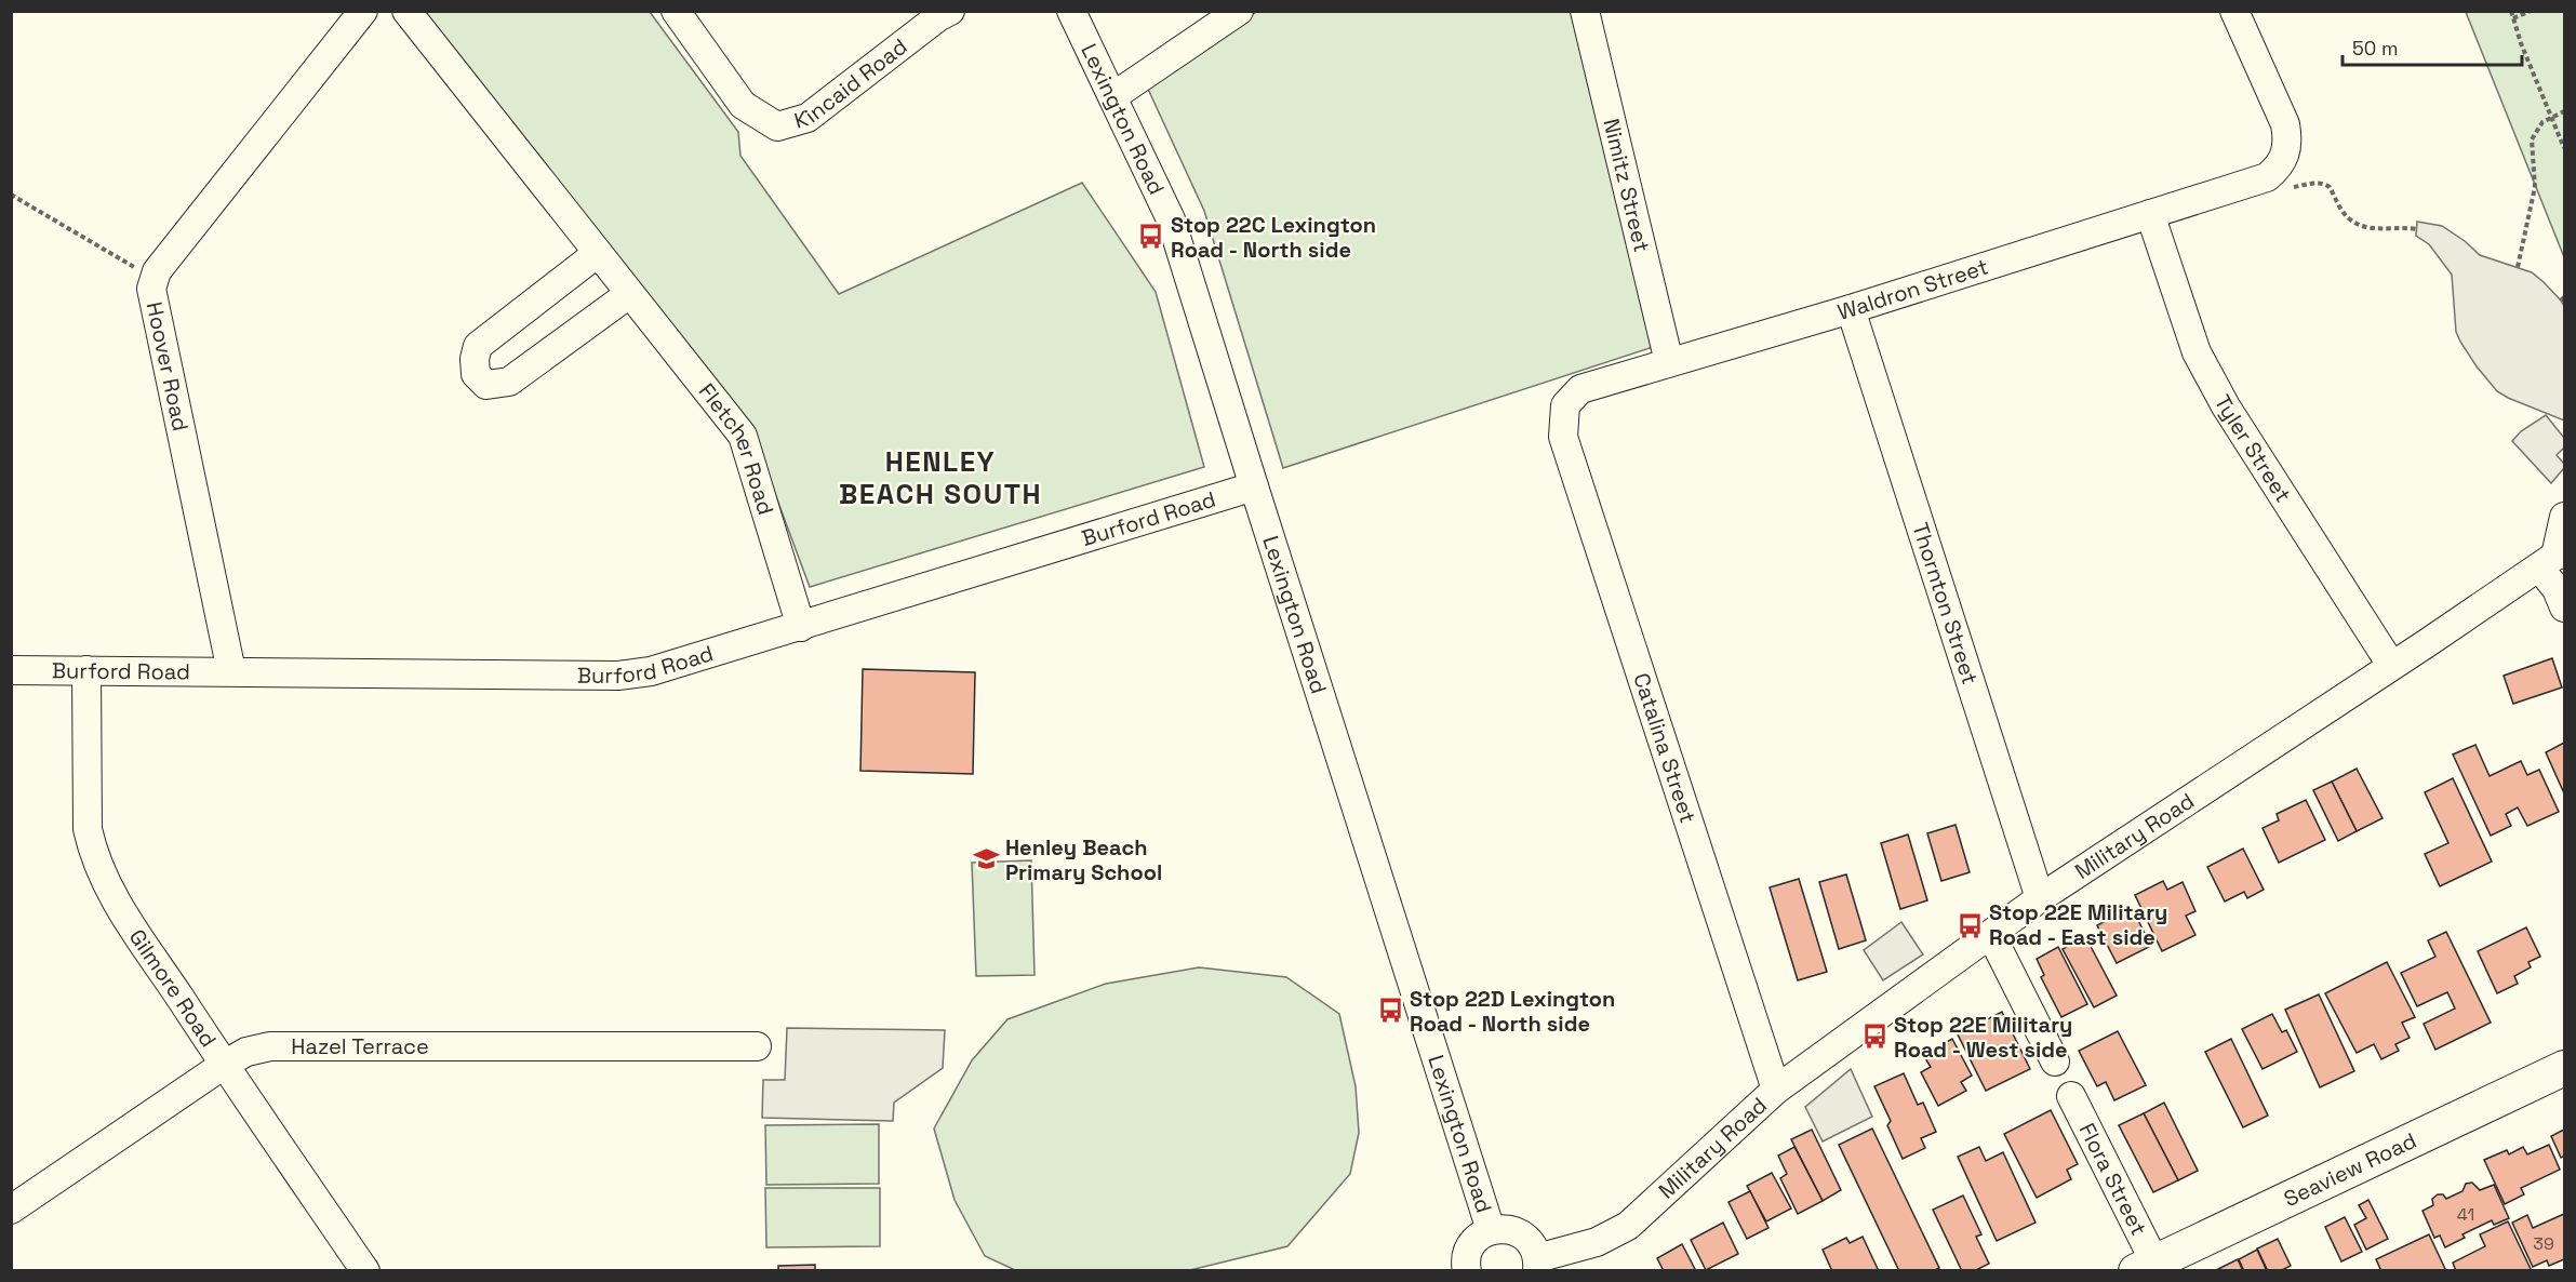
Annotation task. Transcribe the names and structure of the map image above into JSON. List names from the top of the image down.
{
  "streets": {
    "main road": ["Seaview Road"],
    "street": [
      "Kincaid Road",
      "Lexington Road",
      "Nimitz Street",
      "Waldron Street",
      "Hoover Road",
      "Tyler Street",
      "Fletcher Road",
      "Burford Road",
      "Thornton Street",
      "Catalina Street",
      "Military Road",
      "Gilmore Road",
      "Hazel Terrace",
      "Flora Street"
    ]
  },
  "crossings": [
    ["Lexington Road", "Burford Road"],
    ["Nimitz Street", "Waldron Street"],
    ["Waldron Street", "Tyler Street"],
    ["Waldron Street", "Thornton Street"],
    ["Waldron Street", "Catalina Street"],
    ["Hoover Road", "Burford Road"],
    ["Tyler Street", "Military Road"],
    ["Fletcher Road", "Burford Road"],
    ["Burford Road", "Gilmore Road"],
    ["Thornton Street", "Military Road"],
    ["Catalina Street", "Military Road"],
    ["Gilmore Road", "Hazel Terrace"],
    ["Seaview Road", "Flora Street"]
  ],
  "districts": ["HENLEY BEACH SOUTH"],
  "places": {
    "bus stop": [
      "Stop 22C Lexington Road - North side",
      "Stop 22E Military Road - East side",
      "Stop 22D Lexington Road - North side",
      "Stop 22E Military Road - West side"
    ],
    "school or university": ["Henley Beach Primary School"]
  },
  "house_numbers": ["41", "39"],
  "scale_bar": "50 m"
}
